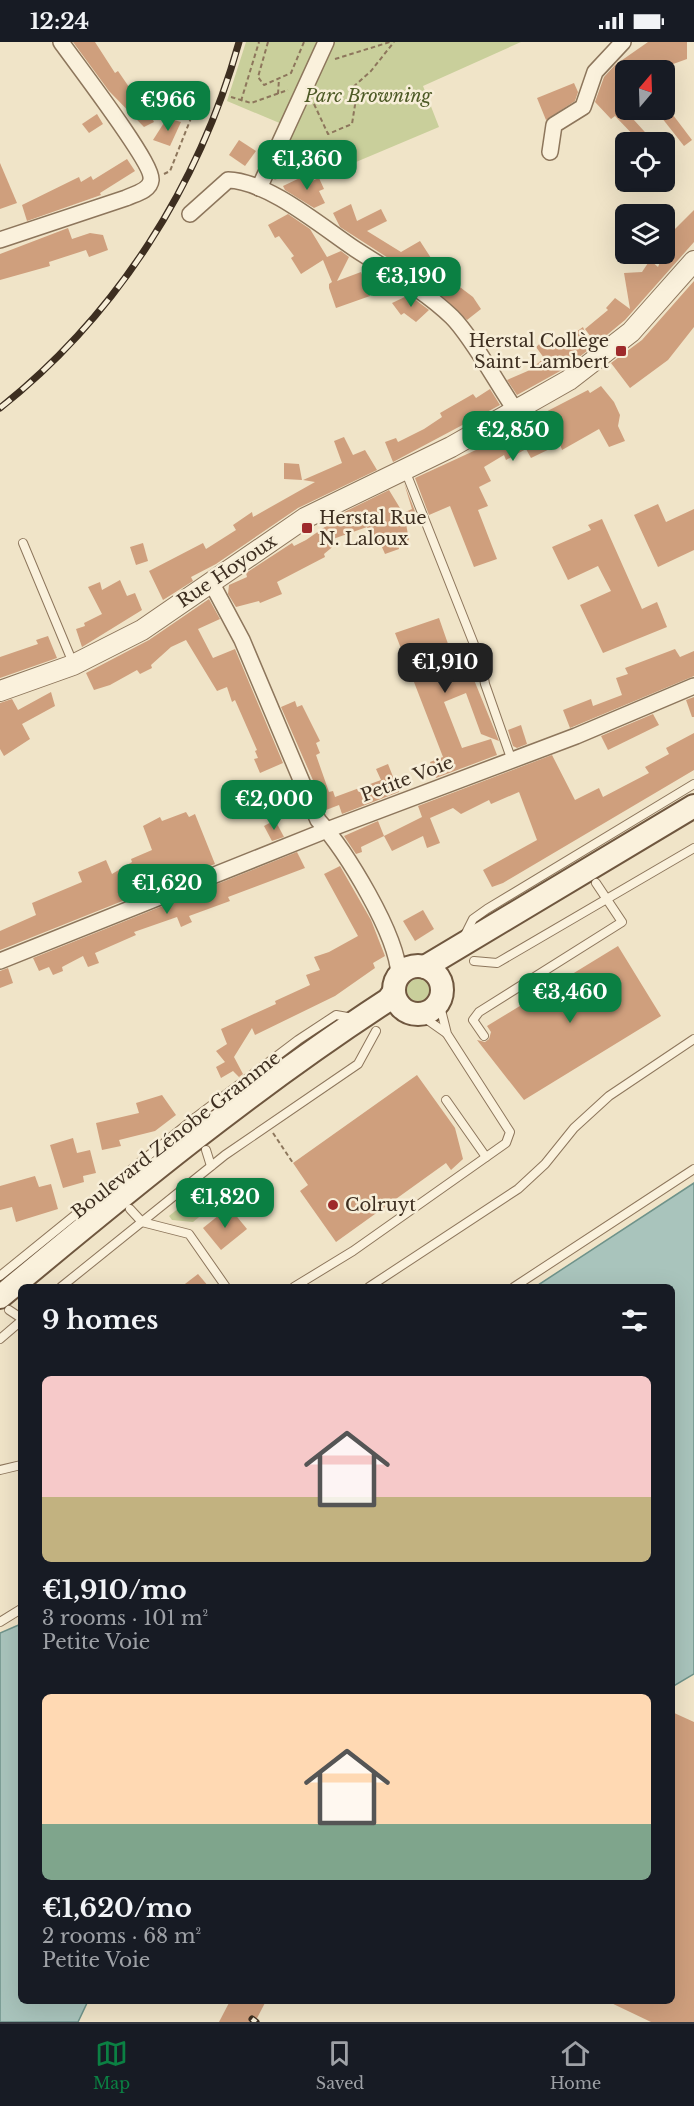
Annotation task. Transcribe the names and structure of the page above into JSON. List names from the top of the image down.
{
  "streets": {
    "main road": ["Boulevard Zénobe Gramme"],
    "street": ["Rue Hoyoux", "Petite Voie"]
  },
  "parks": ["Parc Browning"],
  "places": {
    "transit": ["Herstal Collège Saint-Lambert", "Herstal Rue N. Laloux"],
    "other": ["Colruyt"]
  },
  "north": "top",
  "page": {
    "status": "12:24",
    "price": [
      "€966",
      "€1,360",
      "€3,190",
      "€2,850",
      "€1,910",
      "€2,000",
      "€1,620",
      "€3,460",
      "€1,820"
    ],
    "heading": "9 homes",
    "list": [
      {
        "name": "€1,910/mo",
        "note": "3 rooms · 101 m² · Petite Voie"
      },
      {
        "name": "€1,620/mo",
        "note": "2 rooms · 68 m² · Petite Voie"
      }
    ],
    "tabs": ["Map", "Saved", "Home"]
  }
}
